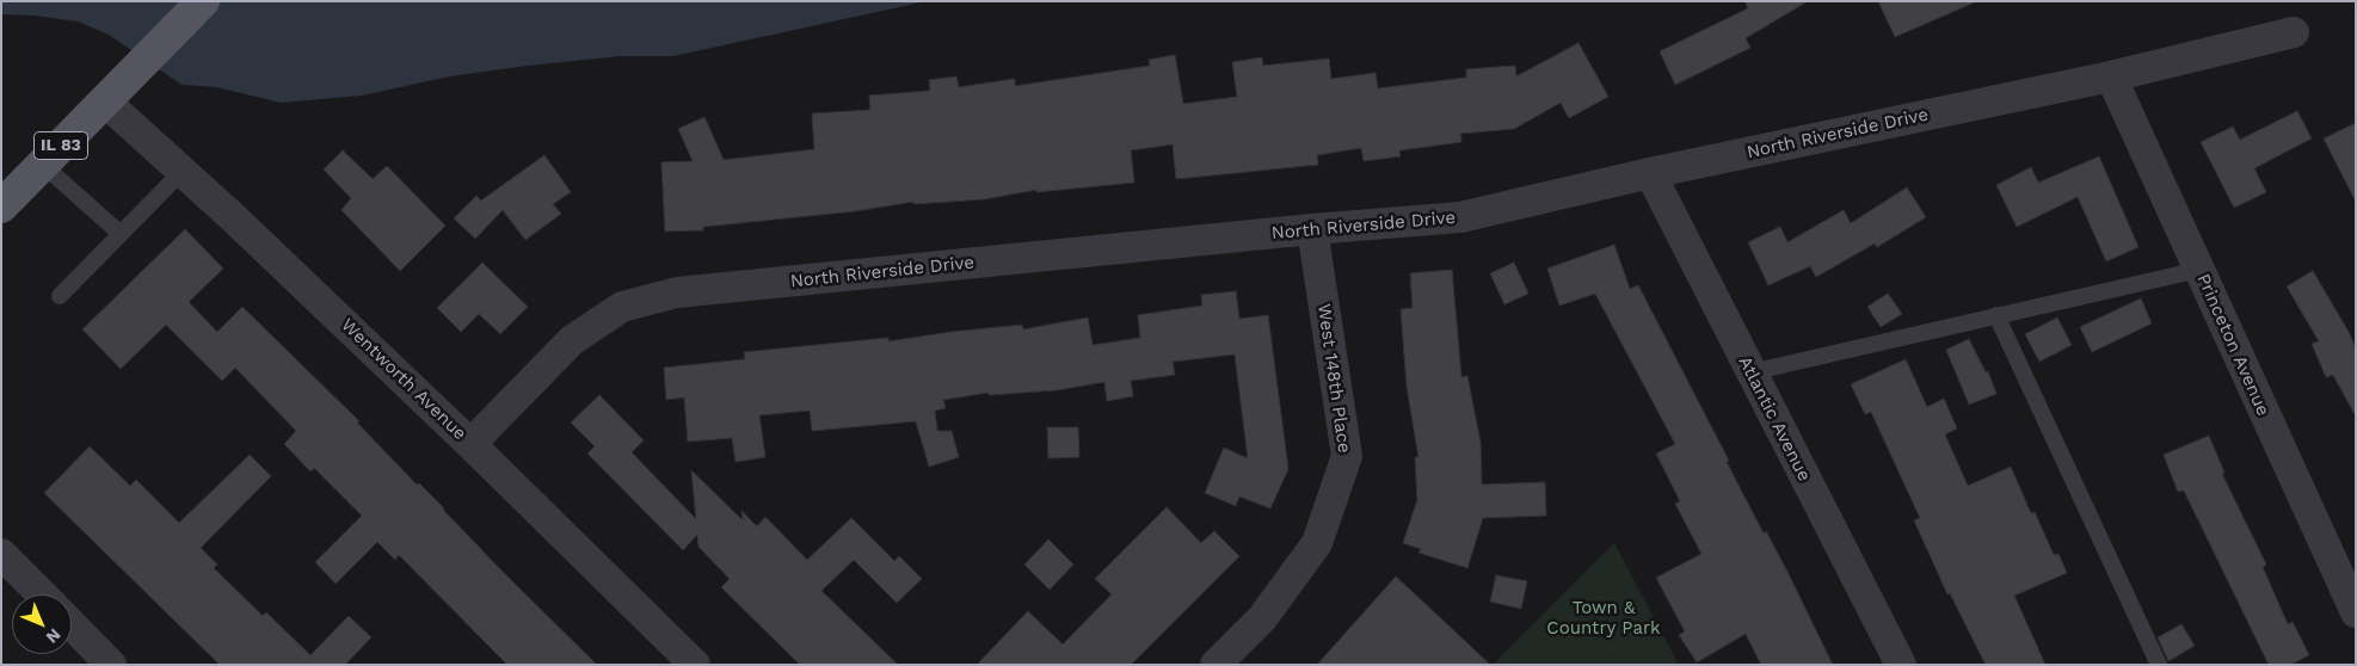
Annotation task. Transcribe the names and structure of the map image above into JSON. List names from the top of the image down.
{
  "streets": {
    "main road": ["IL 83"],
    "street": [
      "North Riverside Drive",
      "Princeton Avenue",
      "West 148th Place",
      "Wentworth Avenue",
      "Atlantic Avenue"
    ]
  },
  "crossings": [
    ["North Riverside Drive", "Princeton Avenue"],
    ["North Riverside Drive", "West 148th Place"],
    ["North Riverside Drive", "Wentworth Avenue"],
    ["North Riverside Drive", "Atlantic Avenue"],
    ["IL 83", "Wentworth Avenue"]
  ],
  "parks": ["Town & Country Park"],
  "north": "bottom right"
}
